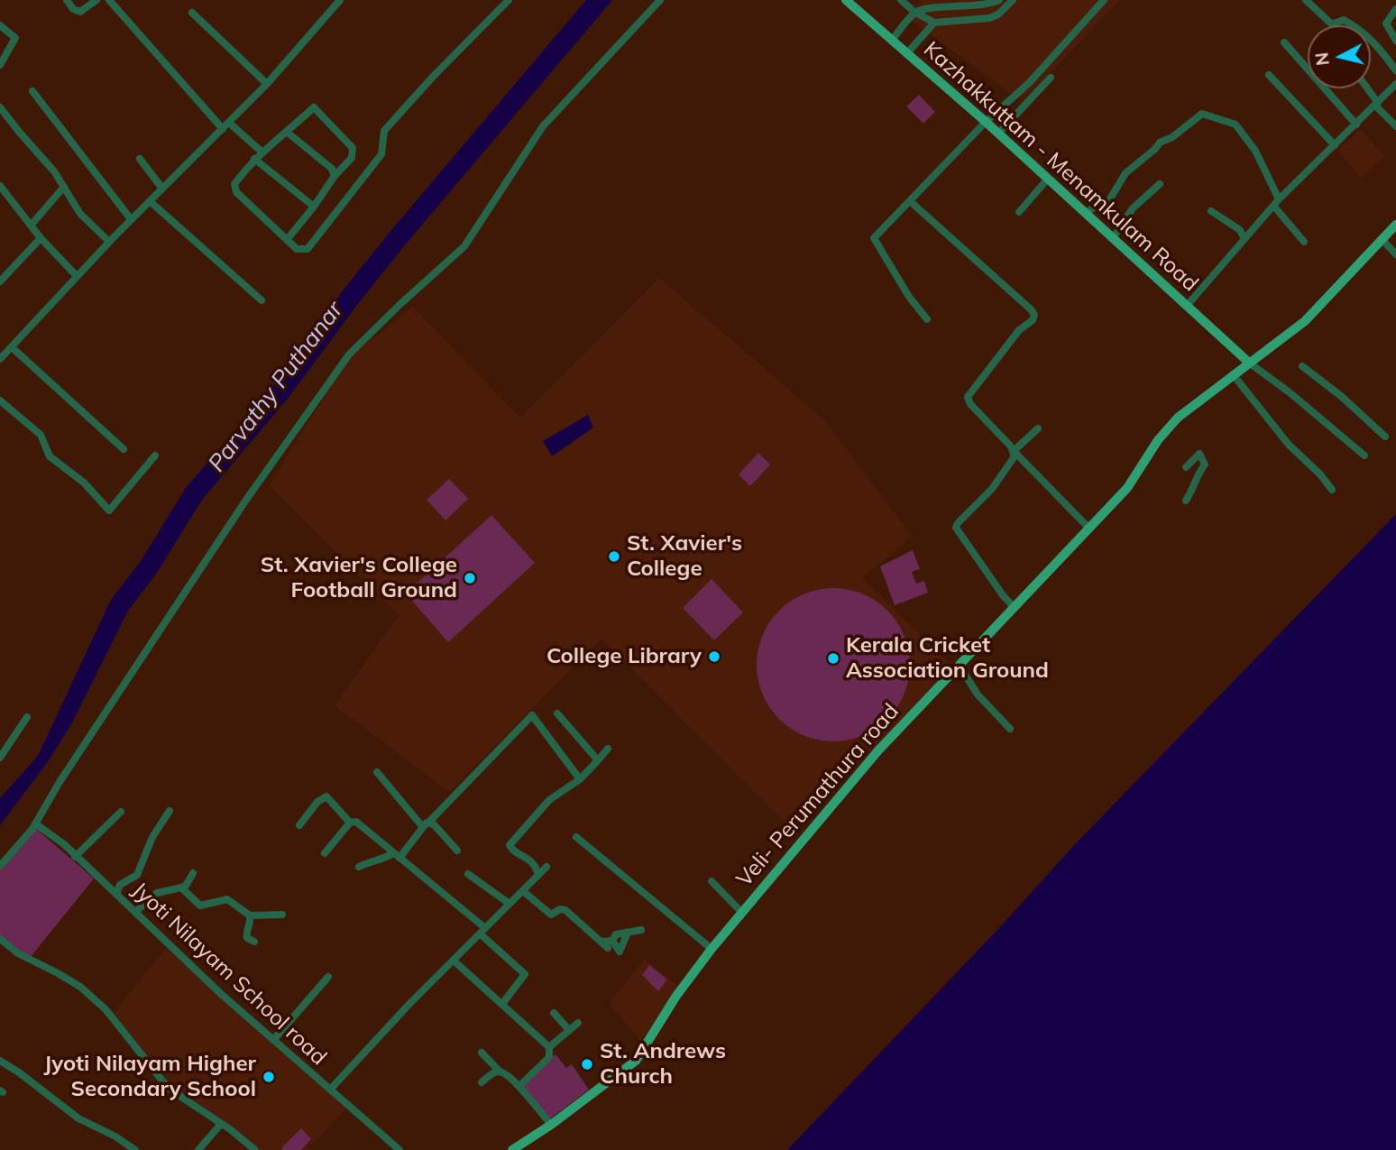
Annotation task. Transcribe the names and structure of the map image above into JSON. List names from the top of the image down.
{
  "streets": {
    "main road": ["Kazhakkuttam - Menamkulam Road", "Veli- Perumathura road"],
    "street": ["Jyoti Nilayam School road"]
  },
  "crossings": [
    ["Kazhakkuttam - Menamkulam Road", "Veli- Perumathura road"]
  ],
  "water": ["Parvathy Puthanar"],
  "places": [
    "St. Xavier's College",
    "St. Xavier's College Football Ground",
    "College Library",
    "Kerala Cricket Association Ground",
    "St. Andrews Church",
    "Jyoti Nilayam Higher Secondary School"
  ],
  "north": "left"
}
